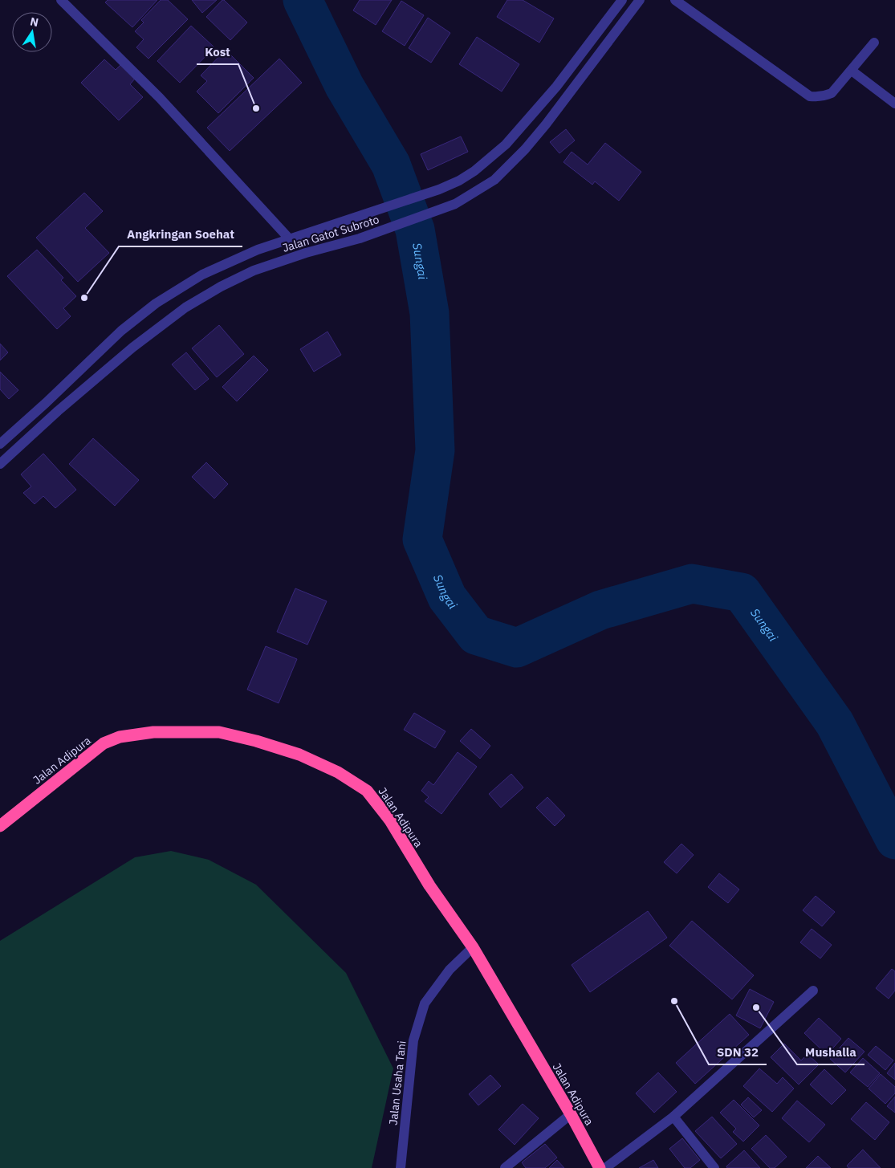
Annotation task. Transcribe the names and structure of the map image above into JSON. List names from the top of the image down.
{
  "streets": {
    "highway": ["Jalan Adipura"],
    "street": ["Jalan Gatot Subroto", "Jalan Usaha Tani"]
  },
  "crossings": [
    ["Jalan Adipura", "Jalan Usaha Tani"]
  ],
  "water": ["Sungai"],
  "places": [
    "Kost",
    "Angkringan Soehat",
    "SDN 32",
    "Mushalla"
  ],
  "north": "top"
}
